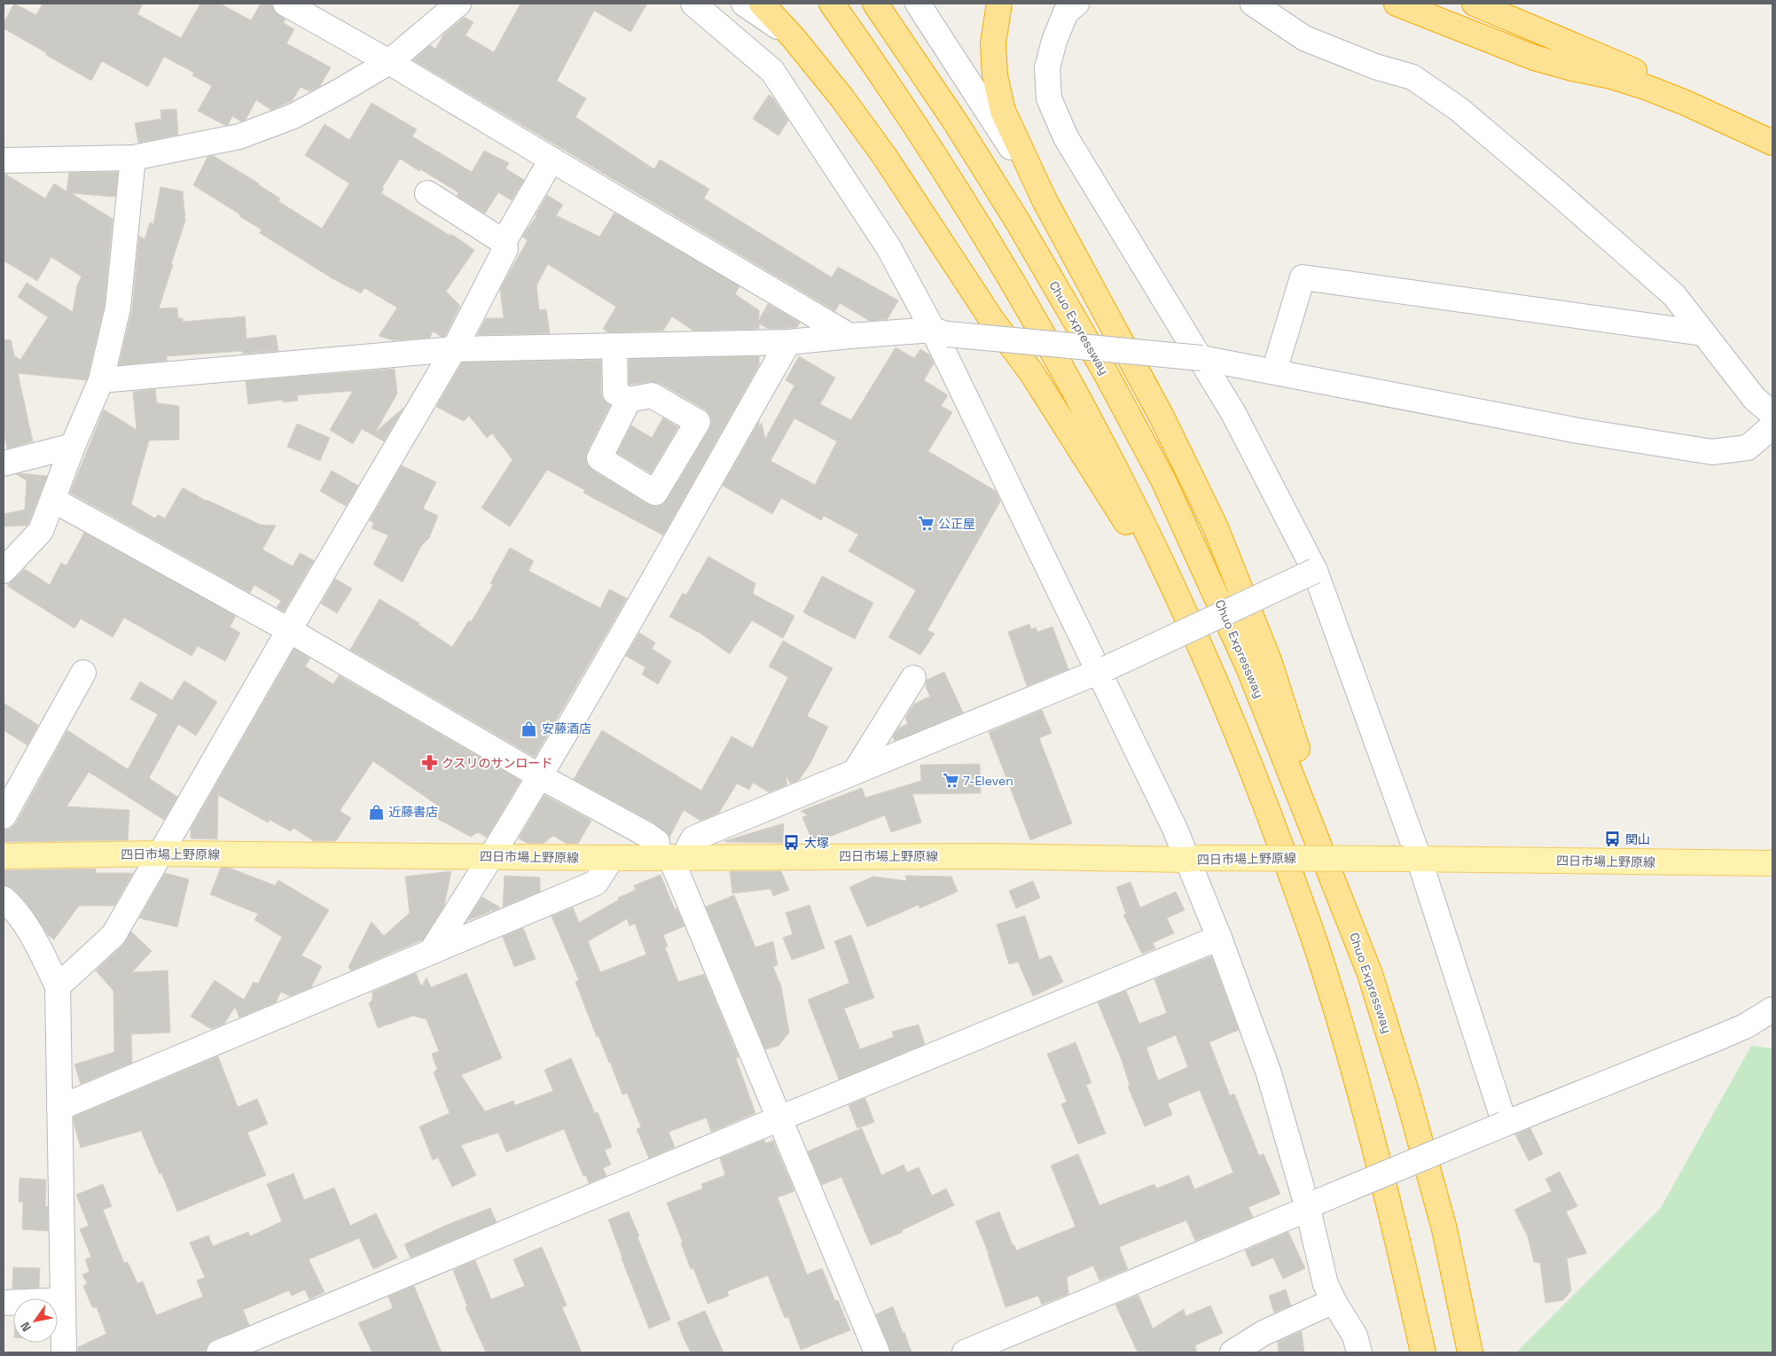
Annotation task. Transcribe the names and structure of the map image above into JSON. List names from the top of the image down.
{
  "streets": {
    "highway": ["Chuo Expressway"],
    "main road": ["四日市場上野原線"]
  },
  "places": {
    "supermarket": ["公正屋", "7-Eleven"],
    "shop": ["安藤酒店", "近藤書店"],
    "pharmacy": ["クスリのサンロード"],
    "bus stop": ["関山", "大塚"]
  },
  "north": "bottom left"
}
